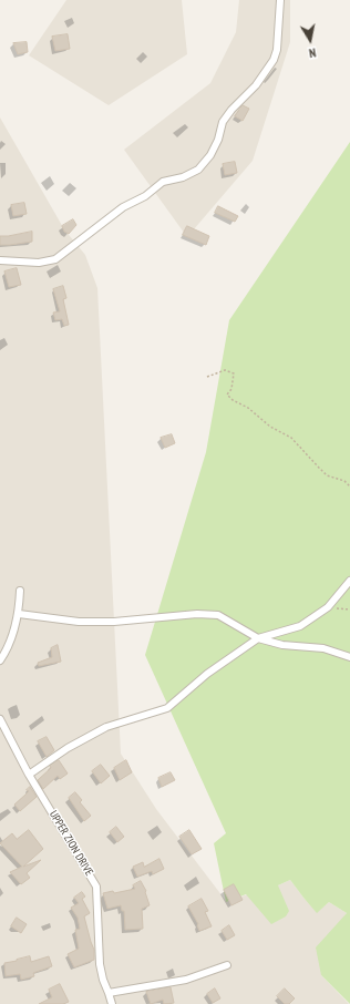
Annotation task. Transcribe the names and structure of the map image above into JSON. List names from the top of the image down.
{
  "streets": {
    "street": ["UPPER ZION DRIVE"]
  },
  "north": "bottom"
}
